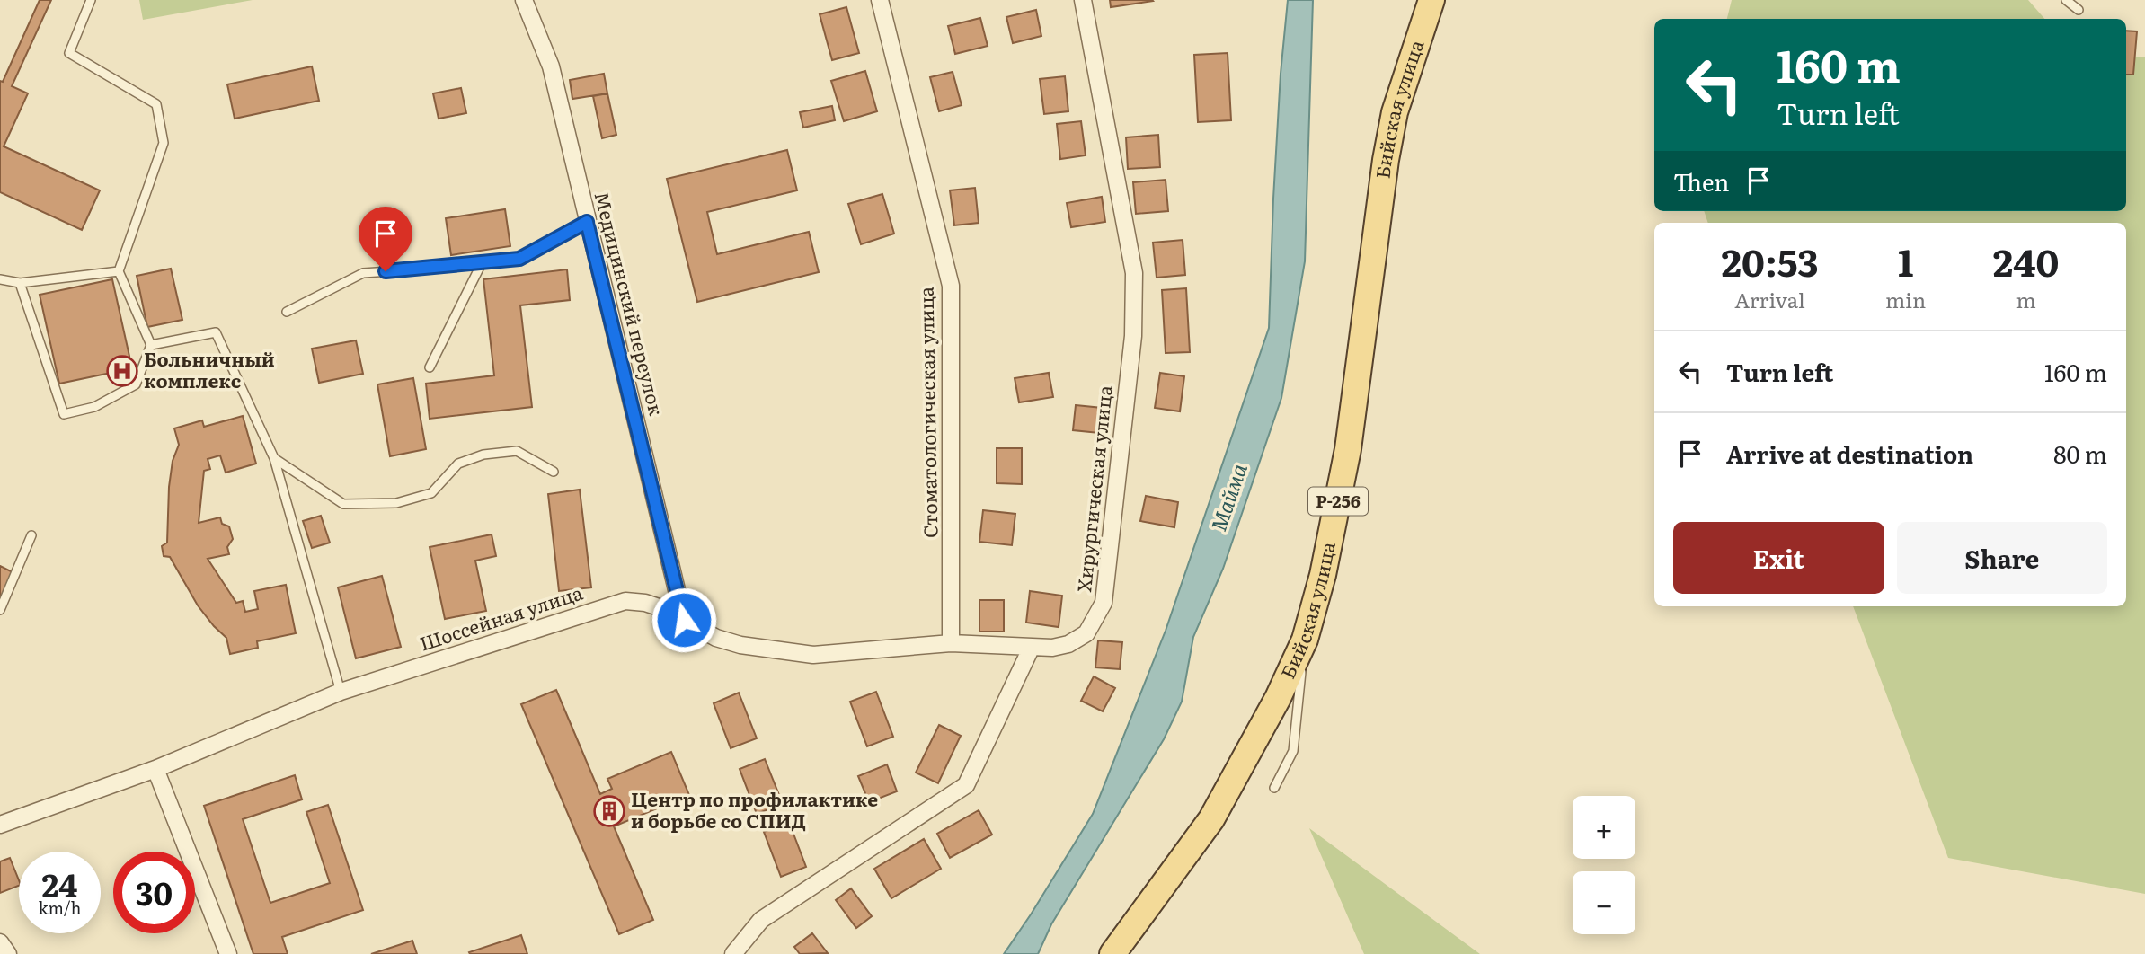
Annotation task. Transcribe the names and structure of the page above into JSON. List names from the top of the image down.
{
  "streets": {
    "main road": ["Бийская улица", "Р-256"],
    "street": [
      "Медицинский переулок",
      "Стоматологическая улица",
      "Хирургическая улица",
      "Шоссейная улица"
    ]
  },
  "crossings": [
    ["Медицинский переулок", "Шоссейная улица"],
    ["Стоматологическая улица", "Шоссейная улица"],
    ["Хирургическая улица", "Шоссейная улица"]
  ],
  "water": ["Майма"],
  "places": {
    "hospital": ["Больничный комплекс"],
    "building": ["Центр по профилактике и борьбе со СПИД"]
  },
  "page": {
    "turn": ["160 m", "Turn left"],
    "then": "Then",
    "eta": [
      "20:53",
      "Arrival",
      "1",
      "min",
      "240",
      "m"
    ],
    "list": [
      {
        "name": "Turn left",
        "value": "160 m"
      },
      {
        "name": "Arrive at destination",
        "value": "80 m"
      }
    ],
    "buttons": ["Exit", "Share"],
    "map_buttons": ["+", "−"],
    "speed": "24 km/h",
    "limit": "30"
  }
}
